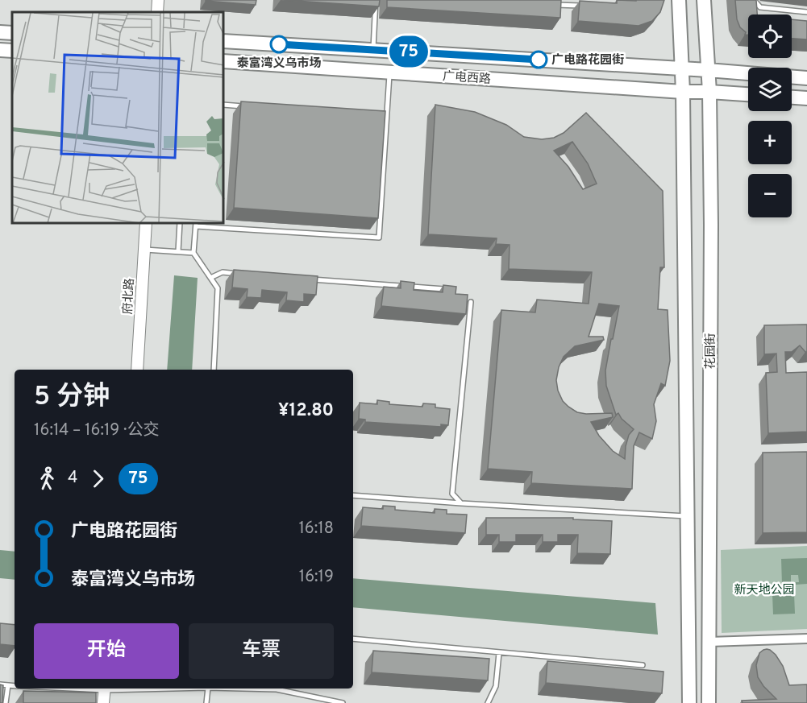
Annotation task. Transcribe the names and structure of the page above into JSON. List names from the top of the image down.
{
  "streets": {
    "main road": ["广电西路", "花园街"],
    "street": ["府北路"]
  },
  "crossings": [
    ["广电西路", "花园街"]
  ],
  "parks": ["新天地公园"],
  "places": ["泰富湾义乌市场", "广电路花园街"],
  "lines": ["bus line 75"],
  "page": {
    "on_map": "75",
    "map_buttons": ["+", "−"],
    "heading": ["5 分钟", "16:14 – 16:19 · 公交", "¥12.80"],
    "legs": ["4", "75"],
    "list": [
      {
        "name": "广电路花园街",
        "value": "16:18"
      },
      {
        "name": "泰富湾义乌市场",
        "value": "16:19"
      }
    ],
    "buttons": ["开始", "车票"]
  }
}
